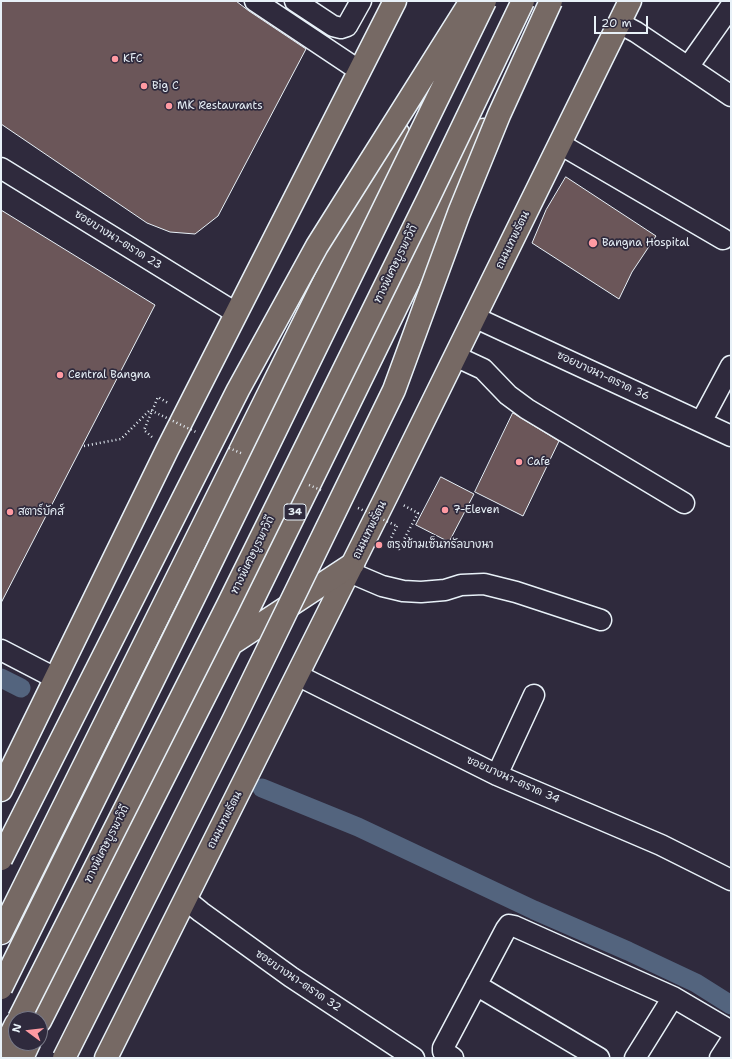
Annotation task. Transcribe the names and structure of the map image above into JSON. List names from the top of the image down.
{
  "streets": {
    "main road": ["ถนนเทพรัตน", "ทางพิเศษบูรพาวิถี", "34"],
    "street": [
      "ซอยบางนา-ตราด 23",
      "ซอยบางนา-ตราด 36",
      "ซอยบางนา-ตราด 34",
      "ซอยบางนา-ตราด 32"
    ]
  },
  "crossings": [
    ["ถนนเทพรัตน", "ซอยบางนา-ตราด 36"],
    ["ถนนเทพรัตน", "ซอยบางนา-ตราด 34"],
    ["ถนนเทพรัตน", "ซอยบางนา-ตราด 32"]
  ],
  "places": [
    "KFC",
    "Big C",
    "MK Restaurants",
    "Bangna Hospital",
    "Central Bangna",
    "Cafe",
    "7-Eleven",
    "สตาร์บัคส์",
    "ตรงข้ามเซ็นทรัลบางนา"
  ],
  "scale_bar": "20 m",
  "north": "left"
}
